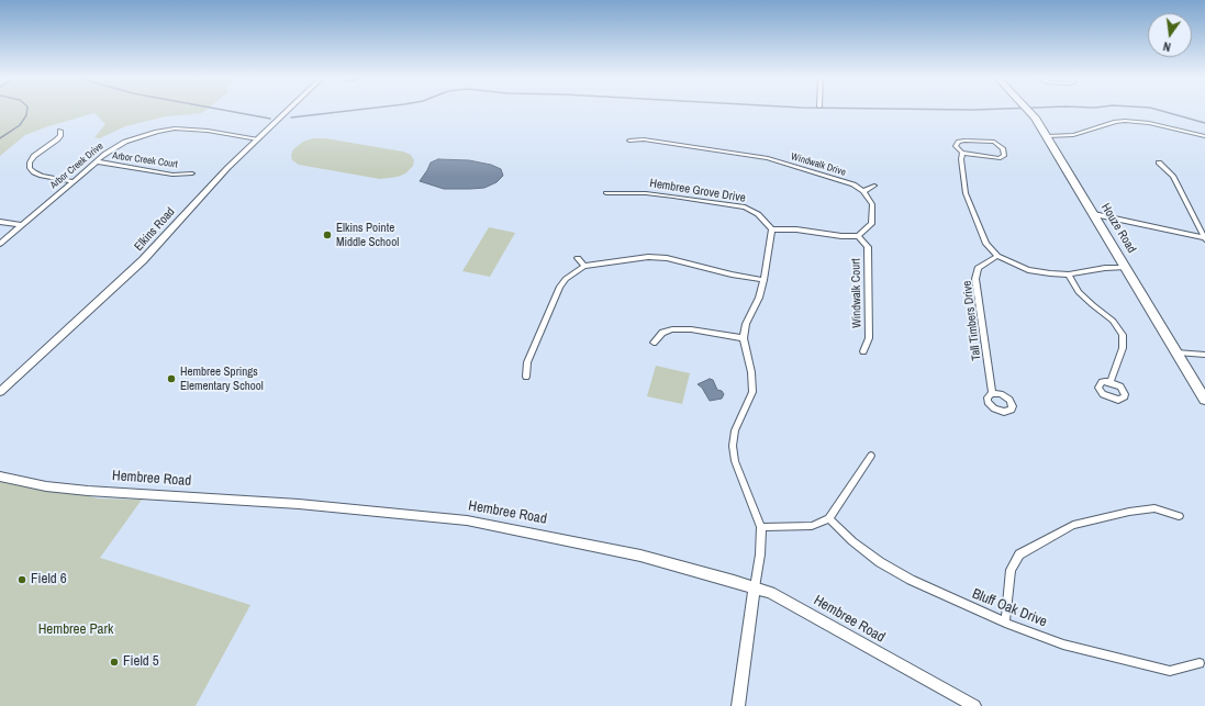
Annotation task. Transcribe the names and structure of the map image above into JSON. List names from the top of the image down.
{
  "streets": {
    "main road": ["Houze Road"],
    "street": [
      "Arbor Creek Court",
      "Windwalk Drive",
      "Arbor Creek Drive",
      "Hembree Grove Drive",
      "Elkins Road",
      "Windwalk Court",
      "Tall Timbers Drive",
      "Hembree Road",
      "Bluff Oak Drive"
    ]
  },
  "crossings": [
    ["Arbor Creek Court", "Arbor Creek Drive"],
    ["Arbor Creek Drive", "Elkins Road"]
  ],
  "parks": ["Hembree Park"],
  "places": [
    "Elkins Pointe Middle School",
    "Hembree Springs Elementary School",
    "Field 6",
    "Field 5"
  ],
  "north": "bottom"
}
